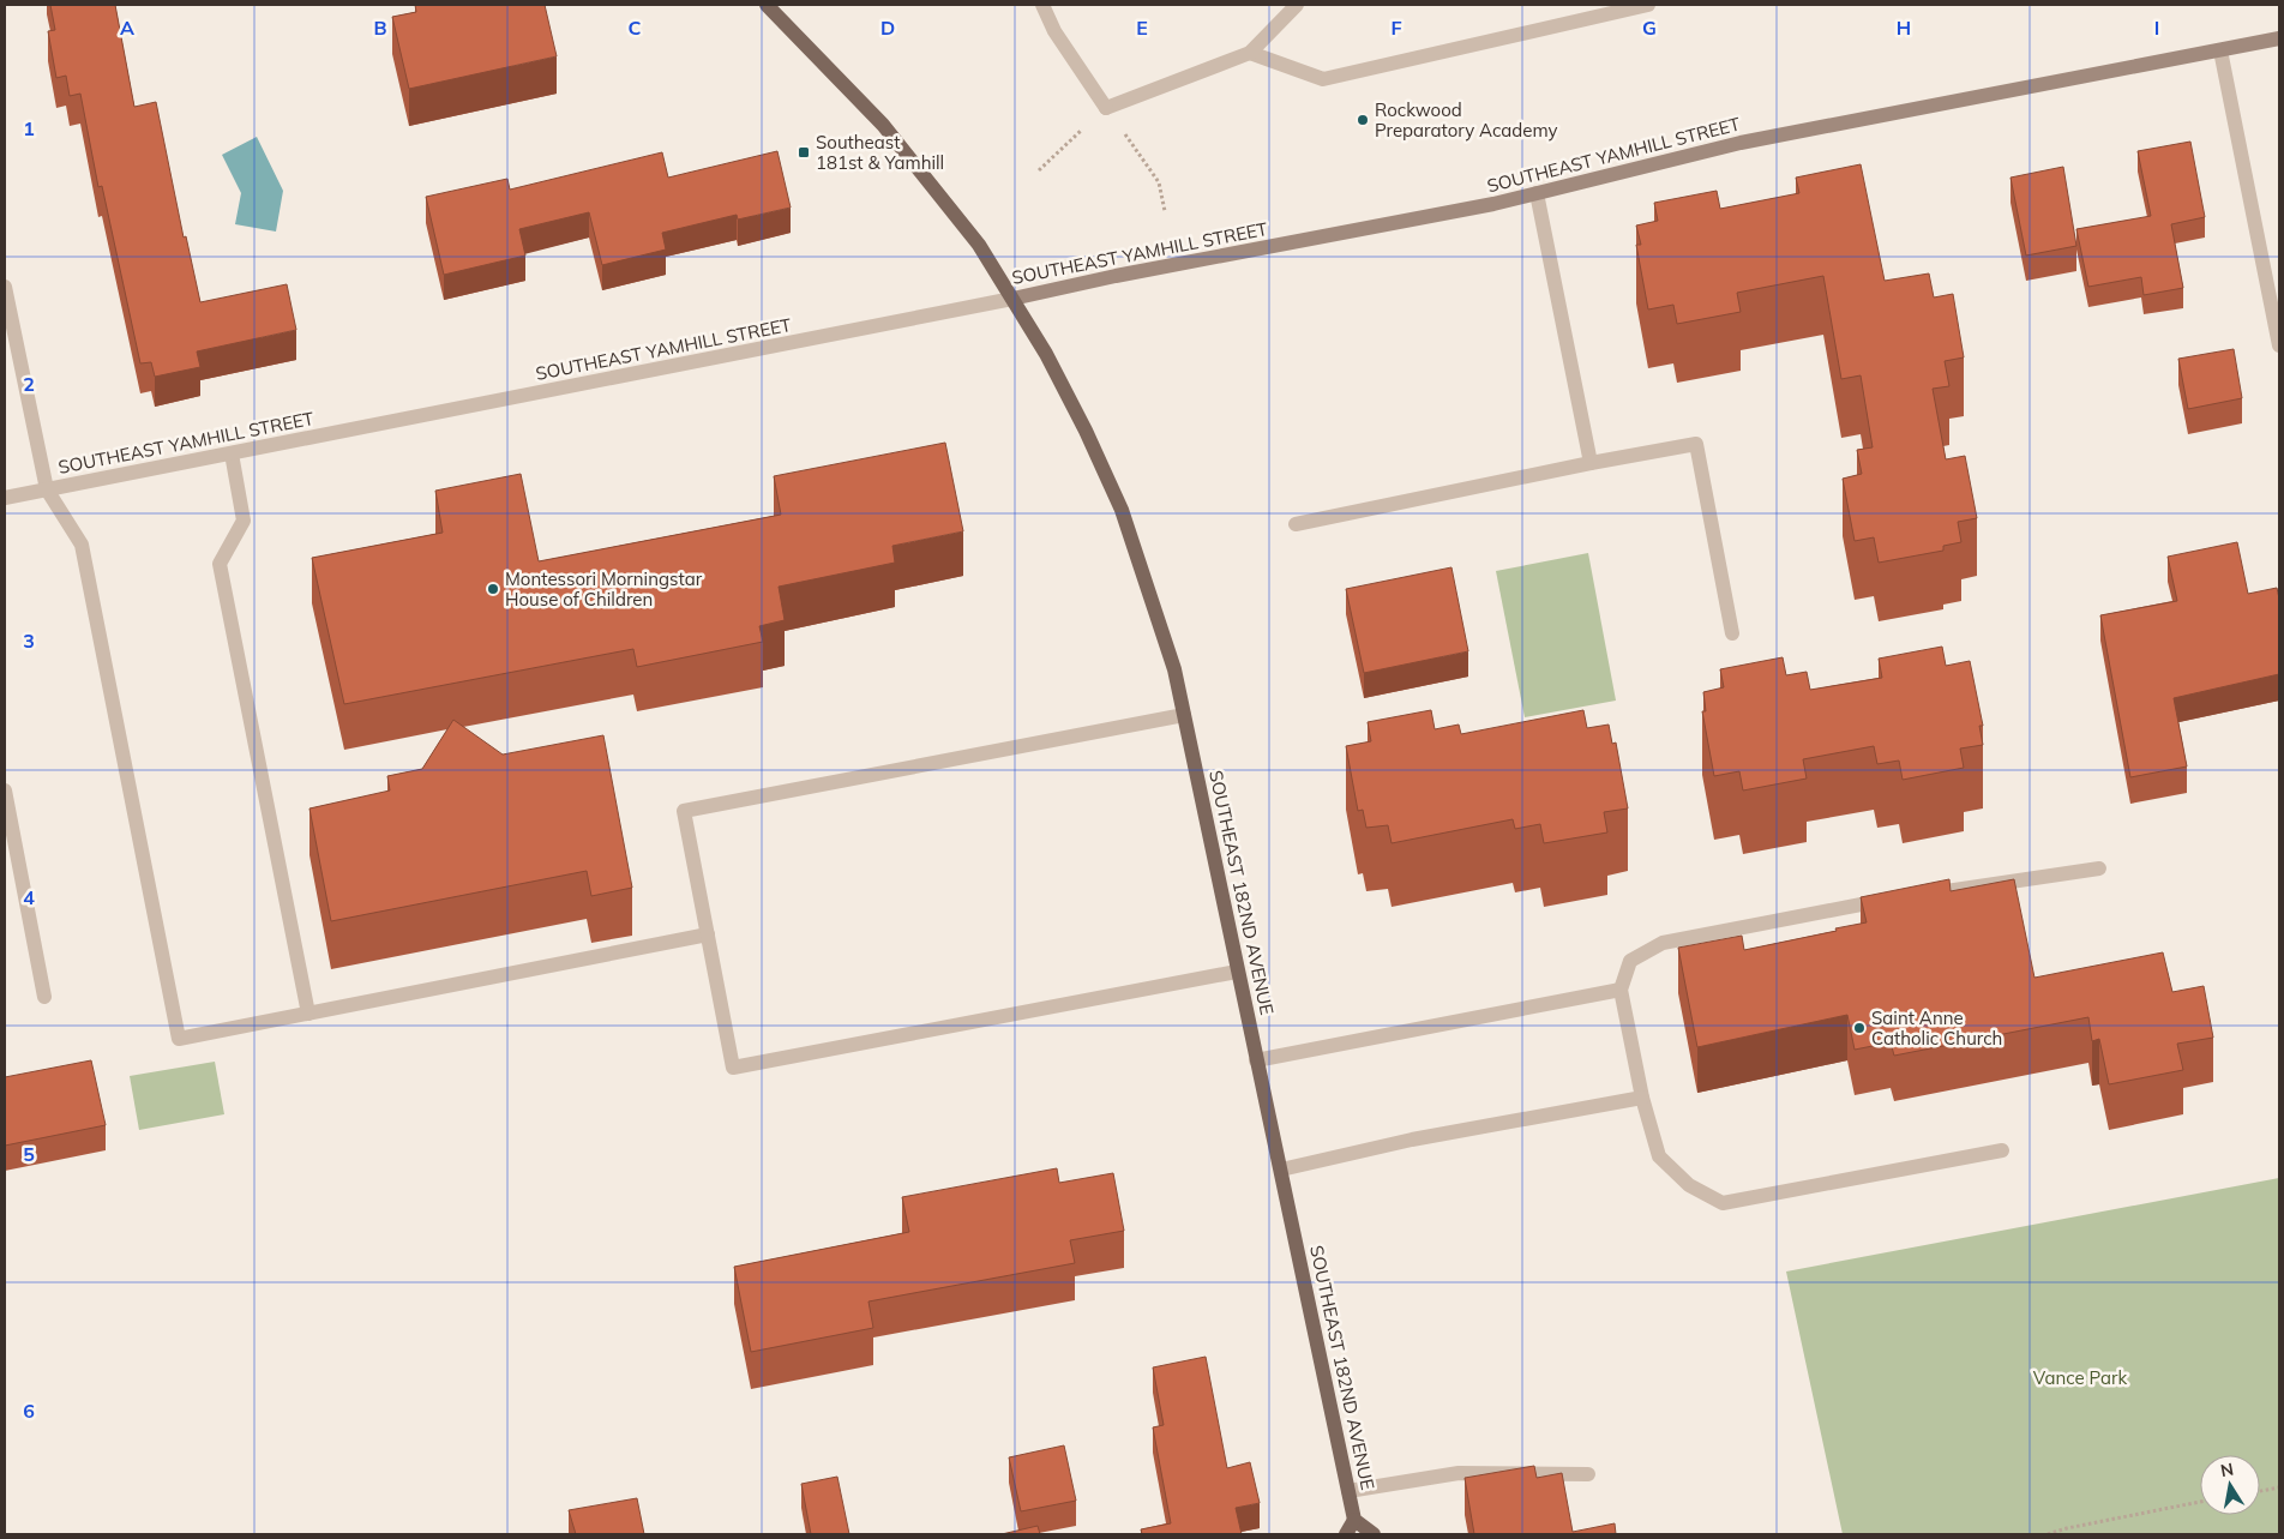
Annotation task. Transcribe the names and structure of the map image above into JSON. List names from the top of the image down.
{
  "streets": {
    "main road": ["SOUTHEAST 182ND AVENUE"],
    "street": ["SOUTHEAST YAMHILL STREET"]
  },
  "crossings": [
    ["SOUTHEAST YAMHILL STREET", "SOUTHEAST 182ND AVENUE"]
  ],
  "parks": ["Vance Park"],
  "places": {
    "other": ["Rockwood Preparatory Academy", "Montessori Morningstar House of Children", "Saint Anne Catholic Church"],
    "transit": ["Southeast 181st & Yamhill"]
  },
  "north": "top",
  "grid": {
    "columns": [
      "A",
      "B",
      "C",
      "D",
      "E",
      "F",
      "G",
      "H",
      "I"
    ],
    "rows": [
      "1",
      "2",
      "3",
      "4",
      "5",
      "6"
    ]
  }
}
